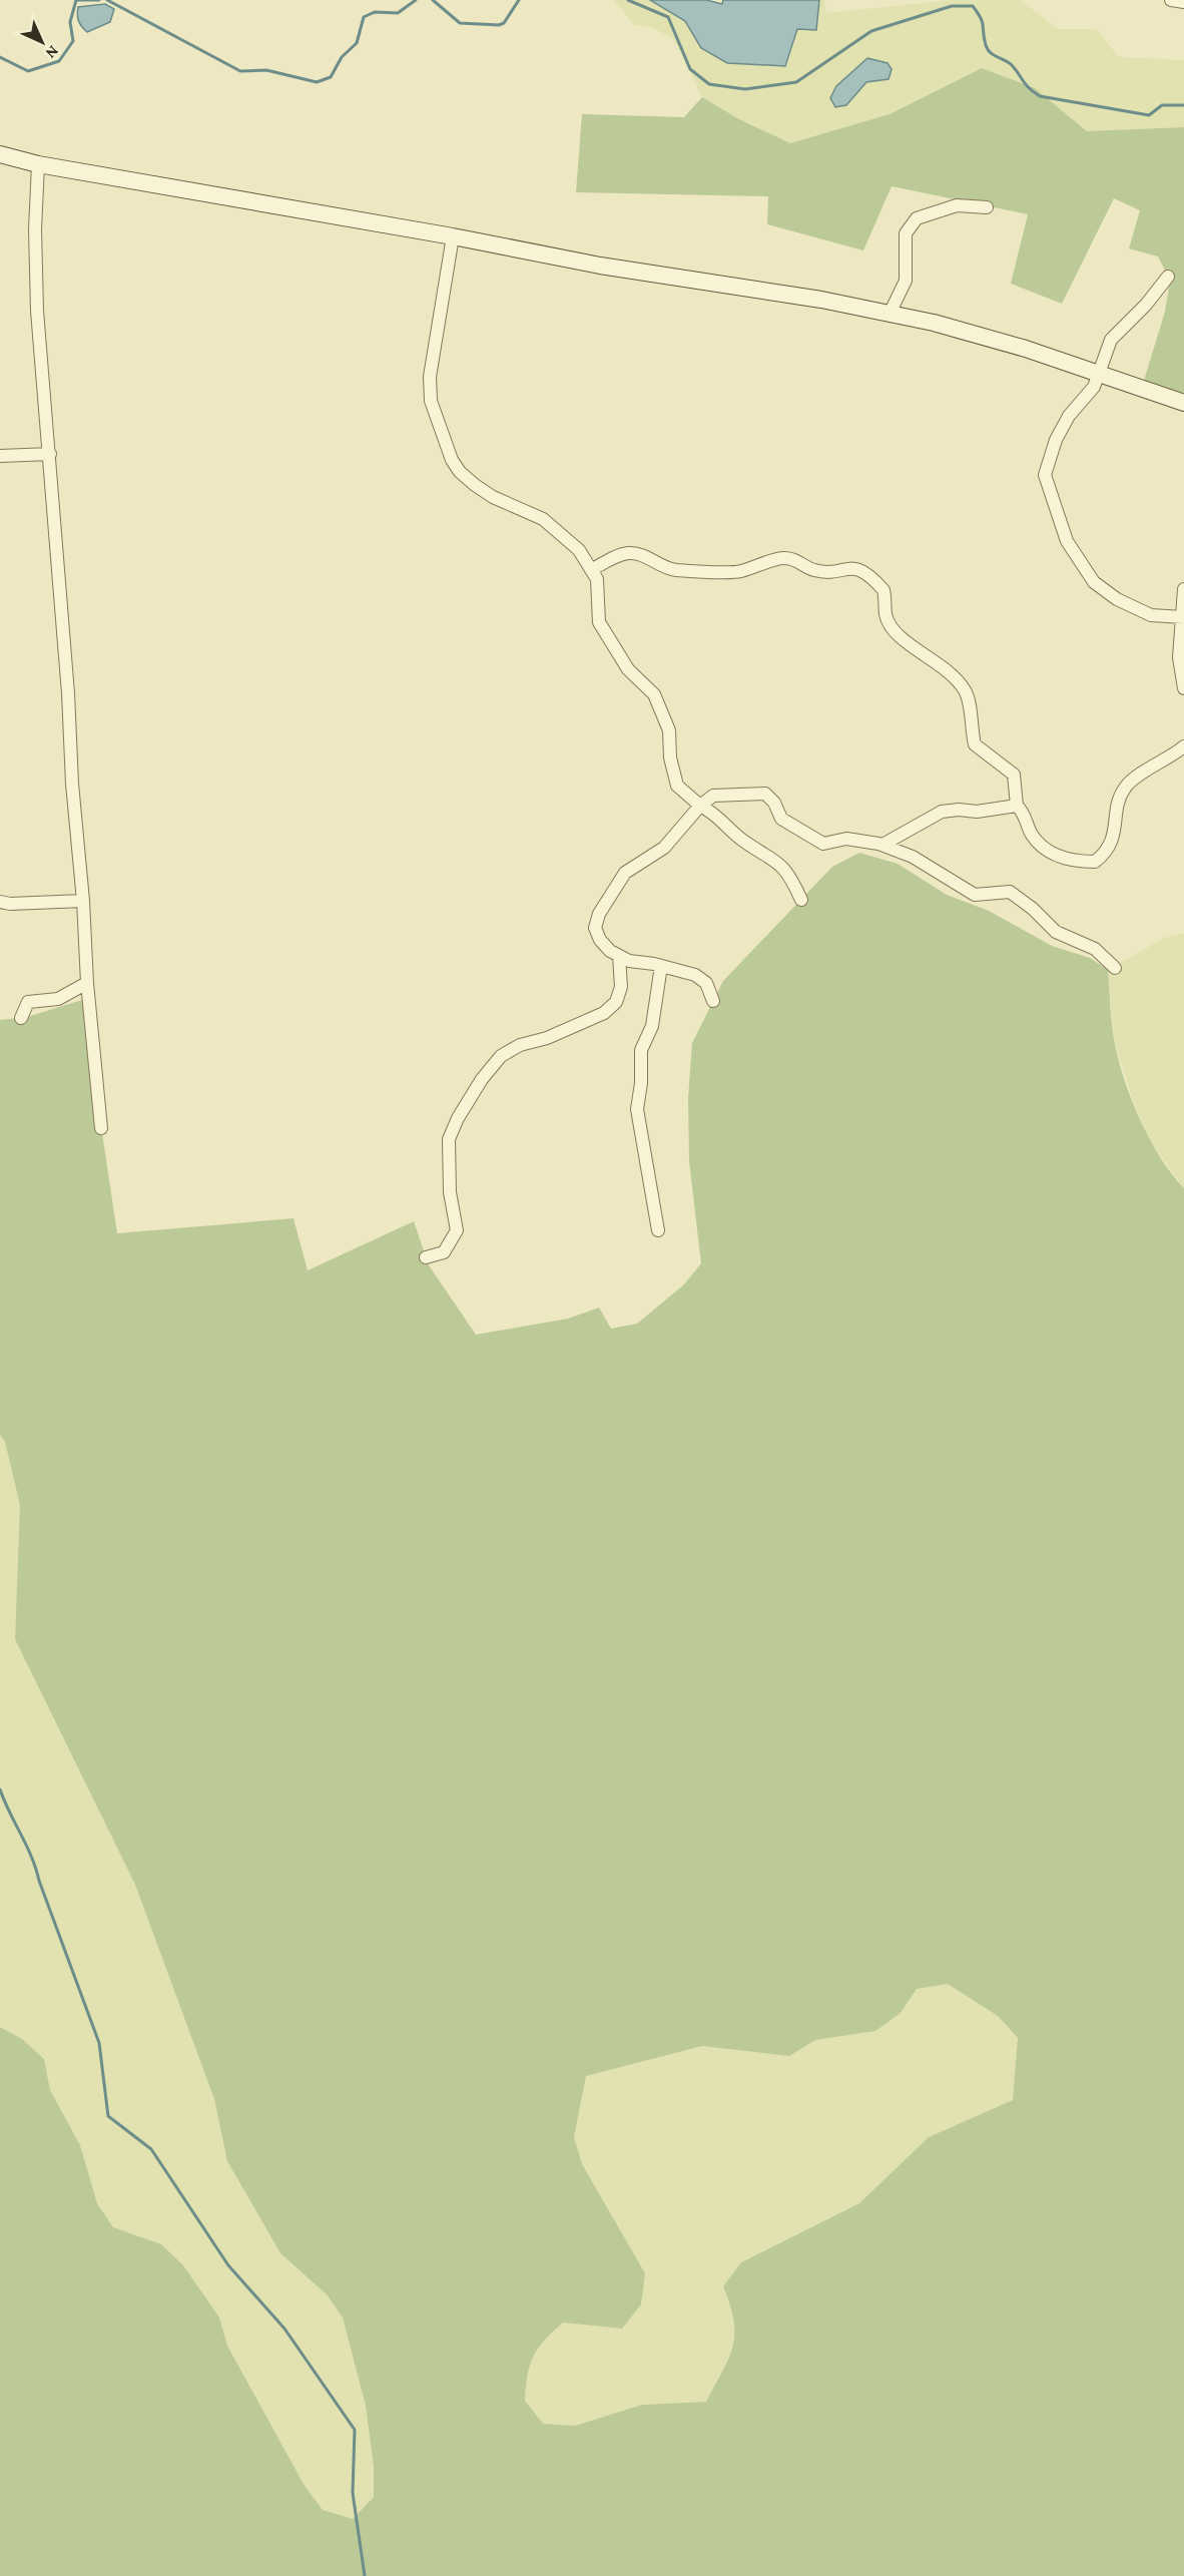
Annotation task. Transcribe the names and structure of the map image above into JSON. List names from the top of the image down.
{
  "north": "bottom right"
}
